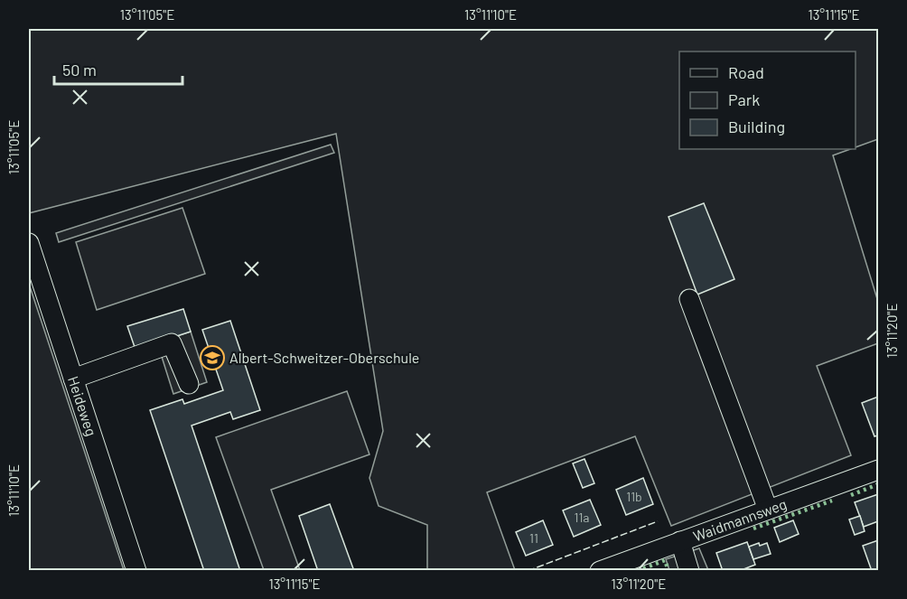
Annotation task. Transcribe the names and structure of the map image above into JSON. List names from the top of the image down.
{
  "streets": {
    "street": ["Heideweg", "Waidmannsweg"]
  },
  "places": {
    "school or university": ["Albert-Schweitzer-Oberschule"]
  },
  "house_numbers": ["11b", "11a", "11"],
  "legend": ["Road", "Park", "Building"],
  "scale_bar": "50 m",
  "coordinates": [
    "13°11'05\"E",
    "13°11'10\"E",
    "13°11'15\"E",
    "13°11'20\"E"
  ]
}
